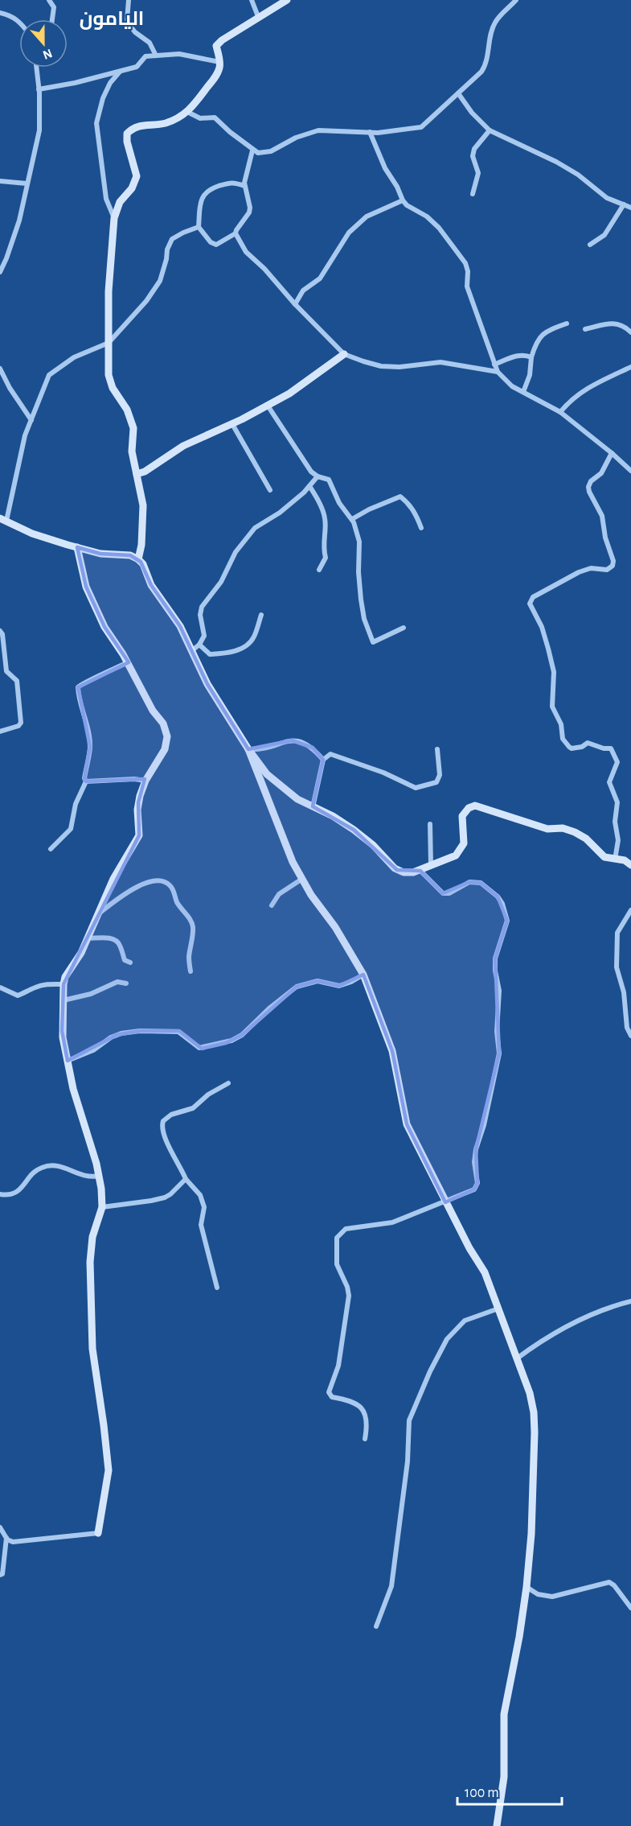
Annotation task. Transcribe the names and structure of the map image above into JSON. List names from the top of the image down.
{
  "districts": ["اليامون"],
  "scale_bar": "100 m",
  "north": "bottom"
}
